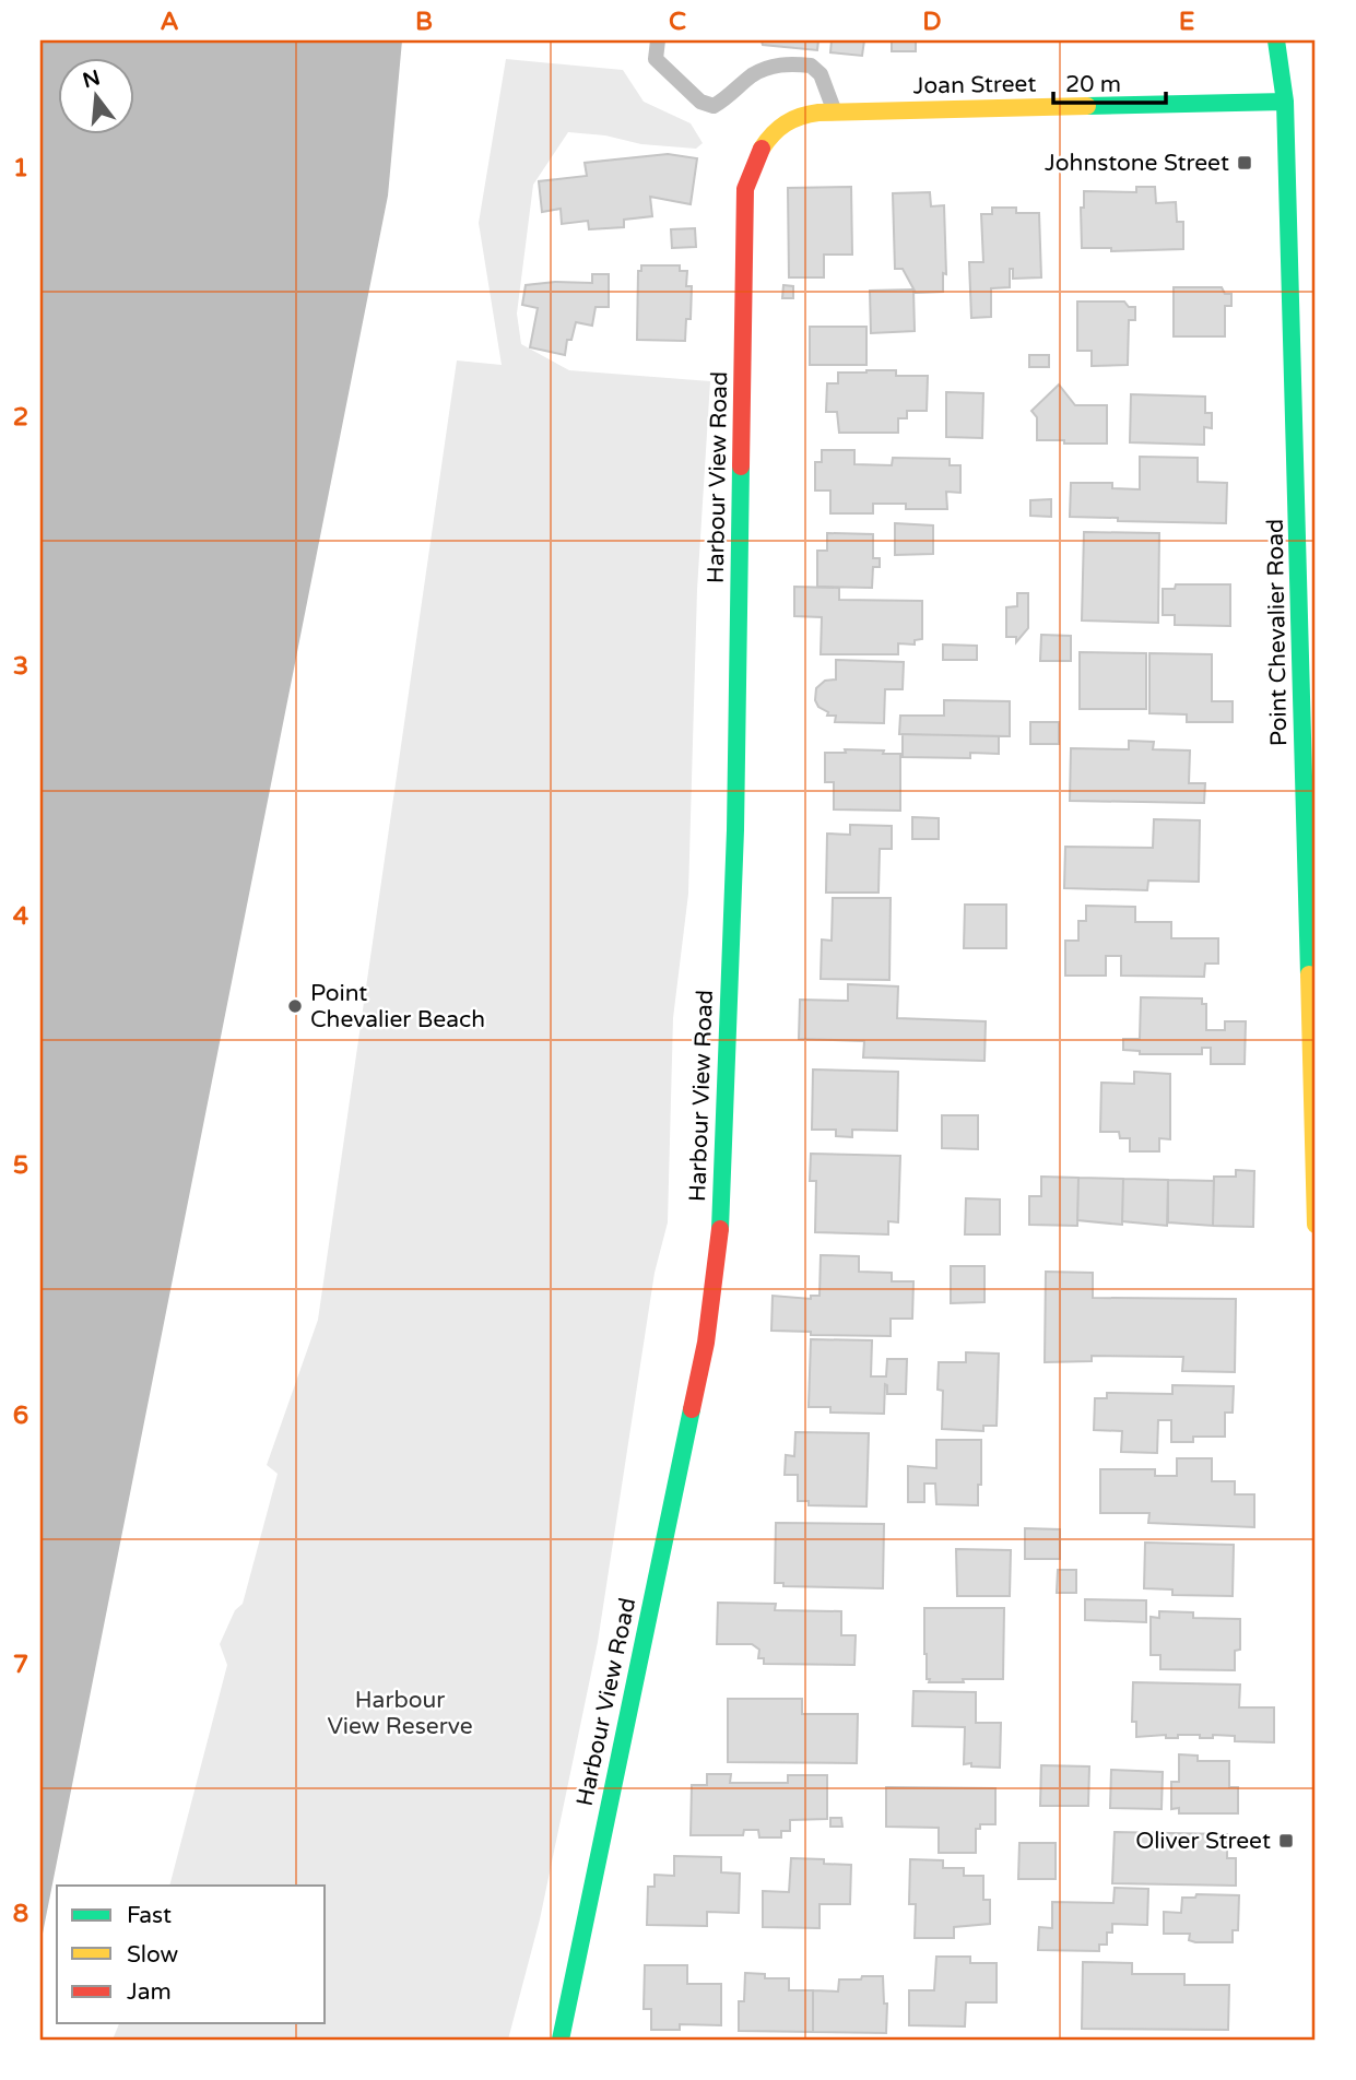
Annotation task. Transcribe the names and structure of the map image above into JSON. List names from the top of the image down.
{
  "streets": {
    "street": ["Joan Street", "Harbour View Road", "Point Chevalier Road"]
  },
  "crossings": [
    ["Joan Street", "Harbour View Road"],
    ["Joan Street", "Point Chevalier Road"]
  ],
  "parks": ["Harbour View Reserve"],
  "places": {
    "transit": ["Johnstone Street", "Oliver Street"],
    "other": ["Point Chevalier Beach"]
  },
  "legend": ["Fast", "Slow", "Jam"],
  "scale_bar": "20 m",
  "north": "top",
  "grid": {
    "columns": [
      "A",
      "B",
      "C",
      "D",
      "E"
    ],
    "rows": [
      "1",
      "2",
      "3",
      "4",
      "5",
      "6",
      "7",
      "8"
    ]
  }
}
